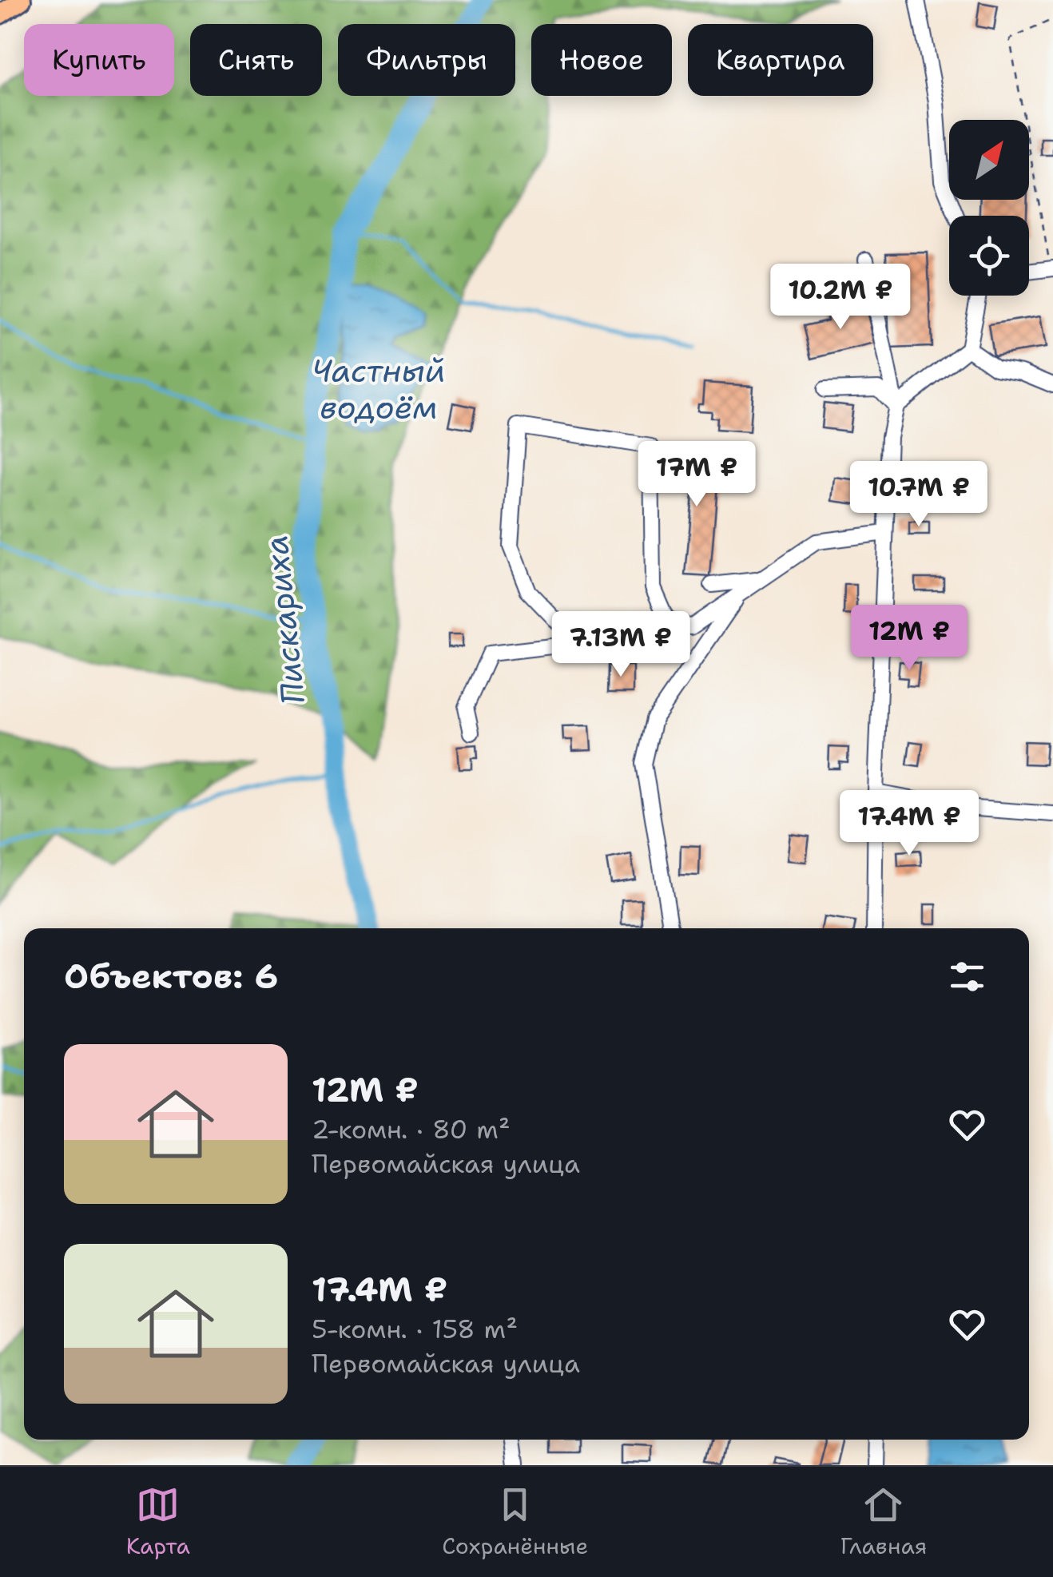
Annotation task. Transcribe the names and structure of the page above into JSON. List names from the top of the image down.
{
  "water": ["Частный водоём", "Пискариха"],
  "north": "top right",
  "page": {
    "chip": [
      "Купить",
      "Снять",
      "Фильтры",
      "Новое",
      "Квартира"
    ],
    "price": [
      "10.2M ₽",
      "17M ₽",
      "10.7M ₽",
      "12M ₽",
      "7.13M ₽",
      "17.4M ₽"
    ],
    "heading": "Объектов: 6",
    "list": [
      {
        "name": "12M ₽",
        "note": "2-комн. · 80 m² · Первомайская улица"
      },
      {
        "name": "17.4M ₽",
        "note": "5-комн. · 158 m² · Первомайская улица"
      }
    ],
    "tabs": ["Карта", "Сохранённые", "Главная"]
  }
}
